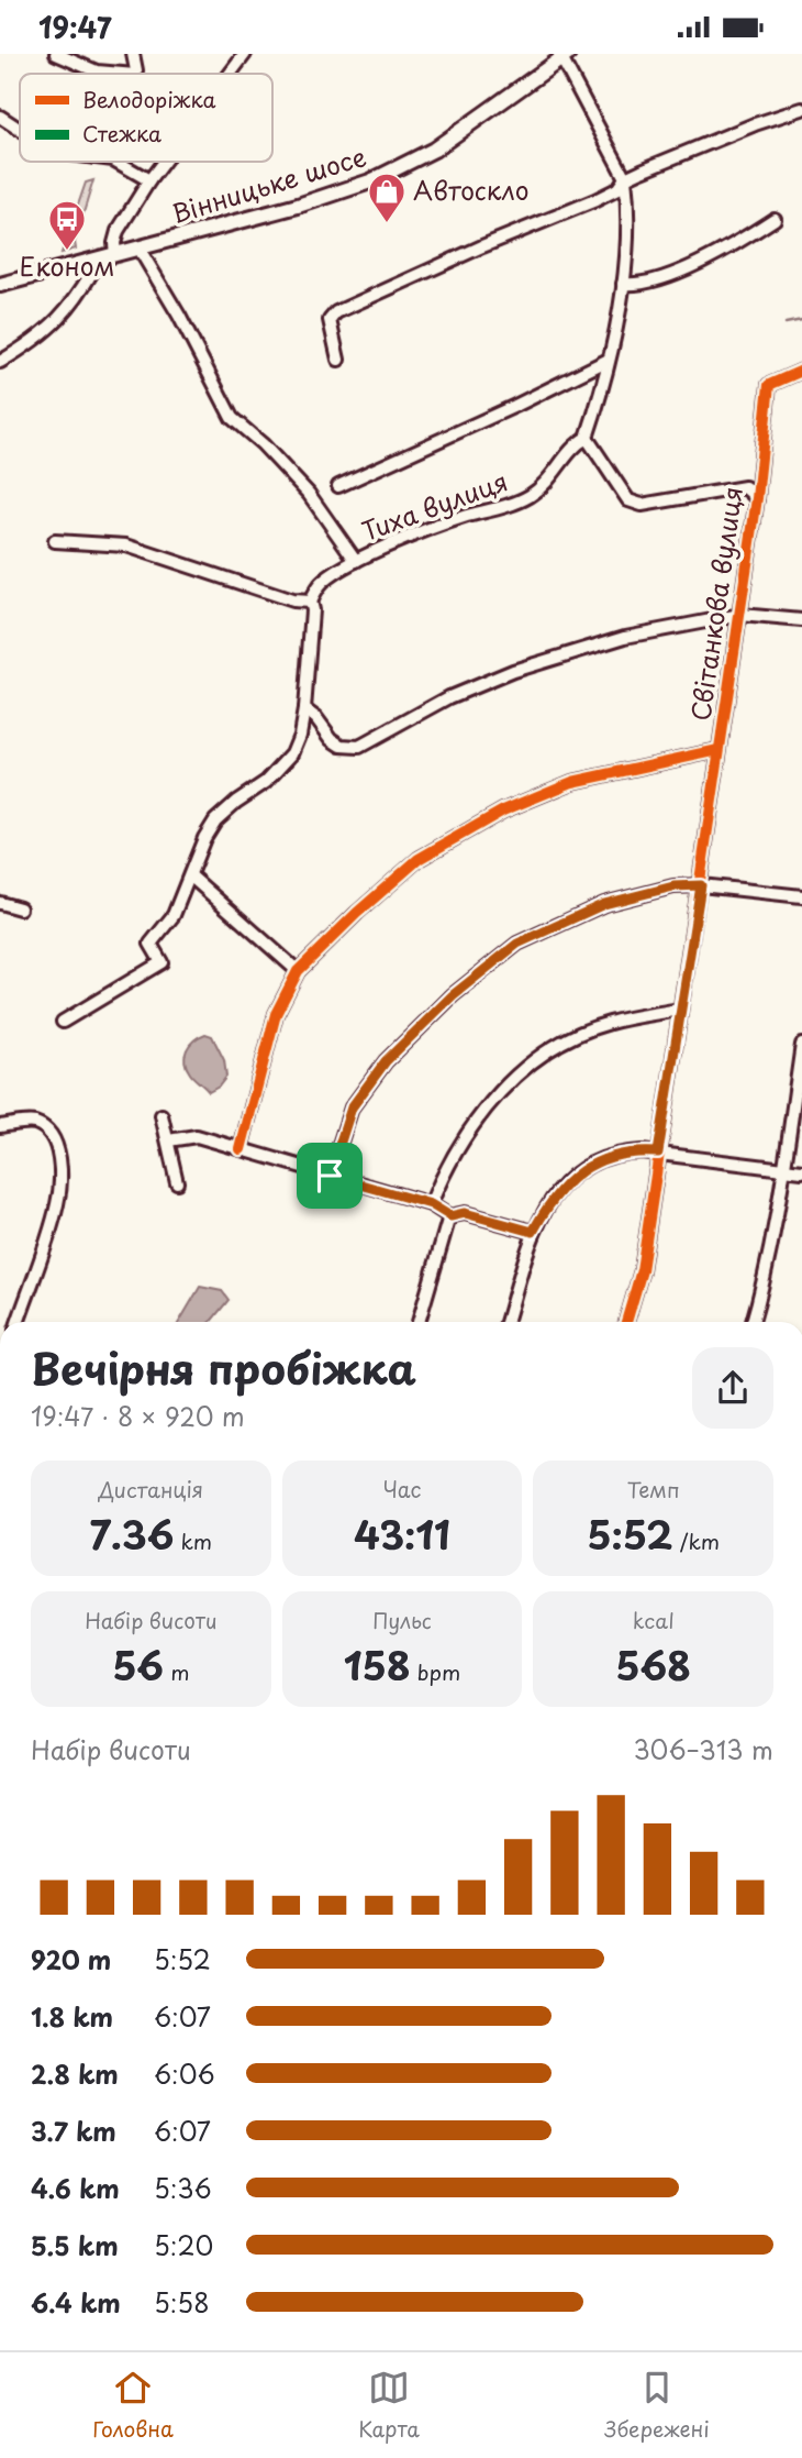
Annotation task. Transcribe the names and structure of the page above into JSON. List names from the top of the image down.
{
  "streets": {
    "main road": ["Вінницьке шосе"],
    "street": ["Тиха вулиця", "Світанкова вулиця"]
  },
  "places": {
    "shop": ["Автоскло"],
    "bus stop": ["Економ"]
  },
  "legend": ["Велодоріжка", "Стежка"],
  "page": {
    "status": "19:47",
    "heading": ["Вечірня пробіжка", "19:47 · 8 × 920 m"],
    "stats": [
      ["Дистанція", "7.36 km"],
      ["Час", "43:11"],
      ["Темп", "5:52 /km"],
      ["Набір висоти", "56 m"],
      ["Пульс", "158 bpm"],
      ["kcal", "568"]
    ],
    "chart": ["Набір висоти", "306–313 m"],
    "list": [
      {
        "name": "920 m",
        "note": "5:52"
      },
      {
        "name": "1.8 km",
        "note": "6:07"
      },
      {
        "name": "2.8 km",
        "note": "6:06"
      },
      {
        "name": "3.7 km",
        "note": "6:07"
      },
      {
        "name": "4.6 km",
        "note": "5:36"
      },
      {
        "name": "5.5 km",
        "note": "5:20"
      },
      {
        "name": "6.4 km",
        "note": "5:58"
      }
    ],
    "tabs": ["Головна", "Карта", "Збережені"]
  }
}
